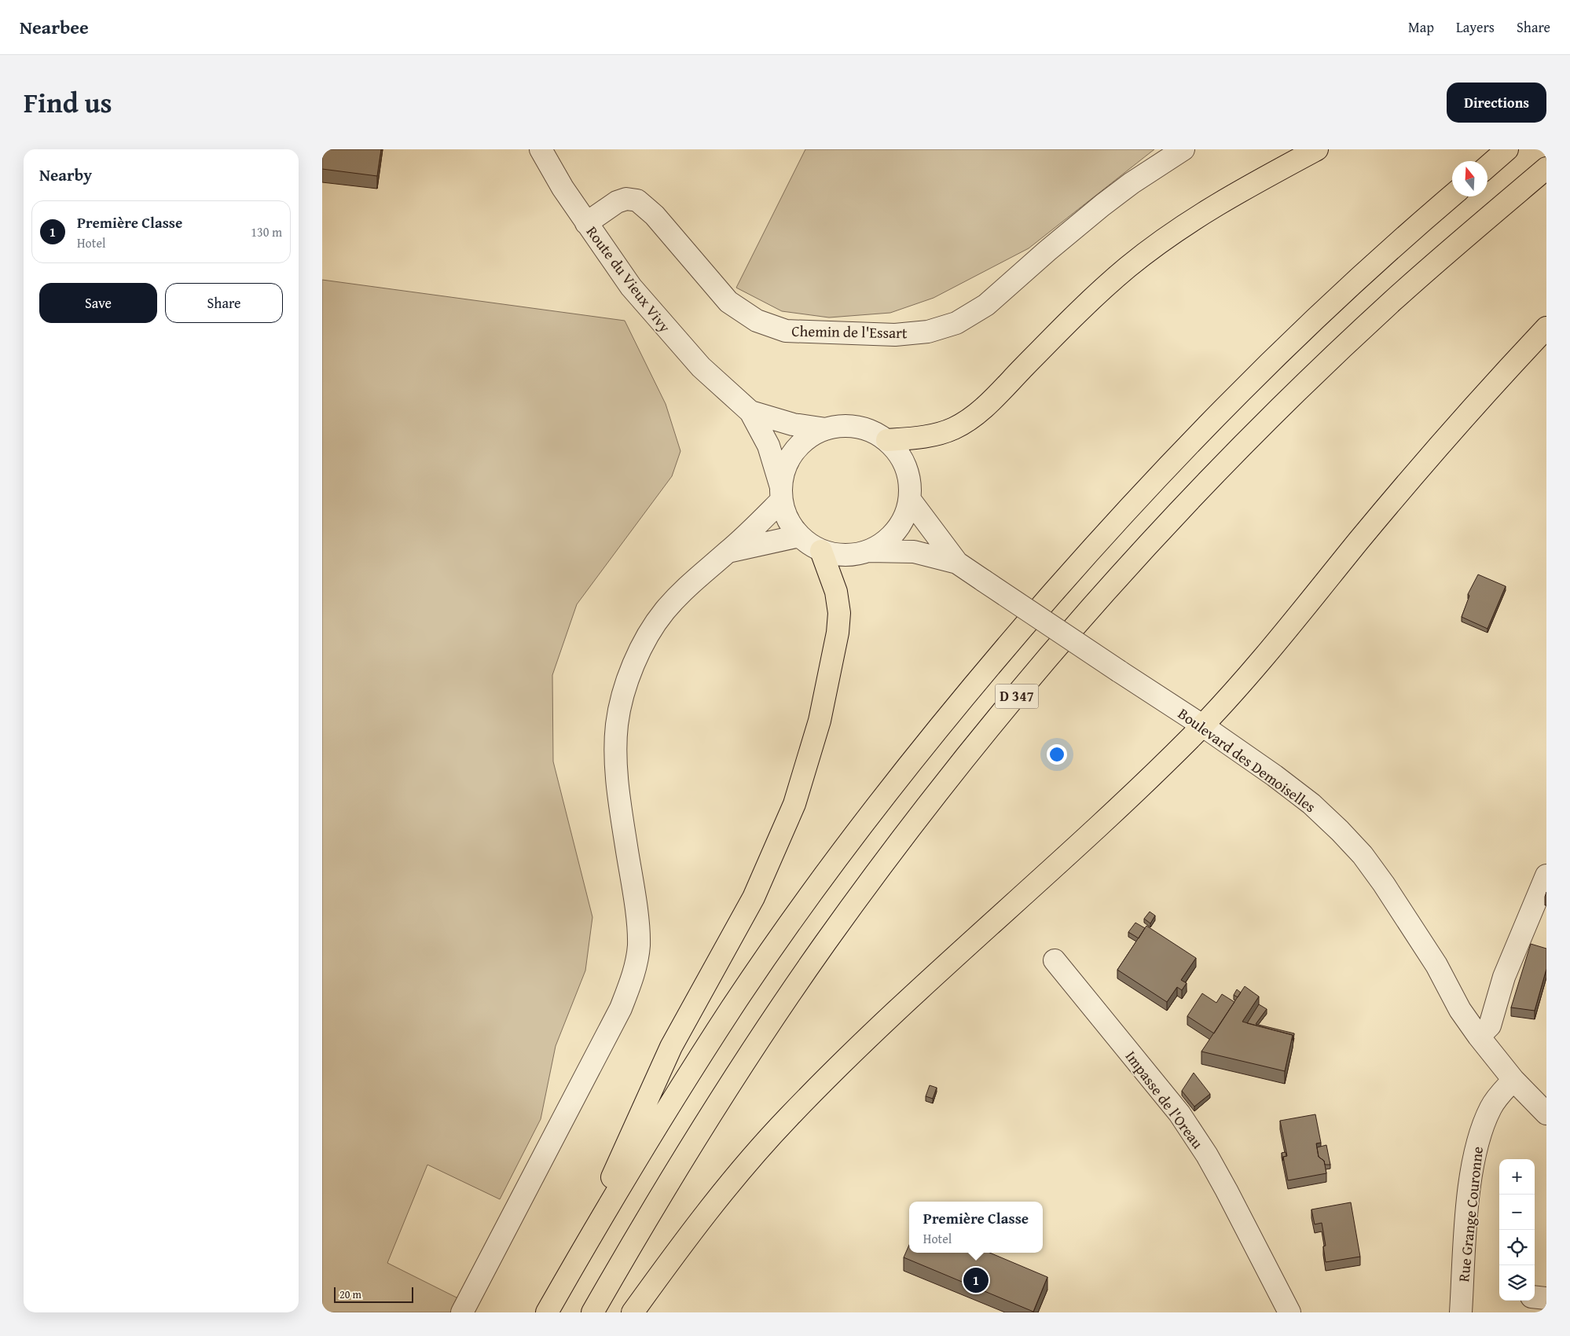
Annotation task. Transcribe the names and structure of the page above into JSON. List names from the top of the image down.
{
  "streets": {
    "highway": ["D 347"],
    "street": [
      "Route du Vieux Vivy",
      "Chemin de l'Essart",
      "Boulevard des Demoiselles",
      "Impasse de l'Oreau",
      "Rue Grange Couronne"
    ]
  },
  "crossings": [
    ["Route du Vieux Vivy", "Chemin de l'Essart"],
    ["Route du Vieux Vivy", "Boulevard des Demoiselles"],
    ["Boulevard des Demoiselles", "Rue Grange Couronne"]
  ],
  "scale_bar": "20 m",
  "north": "top",
  "page": {
    "header": "Nearbee",
    "nav": ["Map", "Layers", "Share"],
    "title": "Find us",
    "buttons": [
      "Directions",
      ["Save", "Share"]
    ],
    "heading": "Nearby",
    "list": [
      {
        "mark": "1",
        "name": "Première Classe",
        "note": "Hotel",
        "value": "130 m"
      }
    ],
    "map_buttons": ["+", "−"],
    "popup": ["Première Classe", "Hotel"],
    "pins": "1",
    "scale": "20 m"
  }
}
